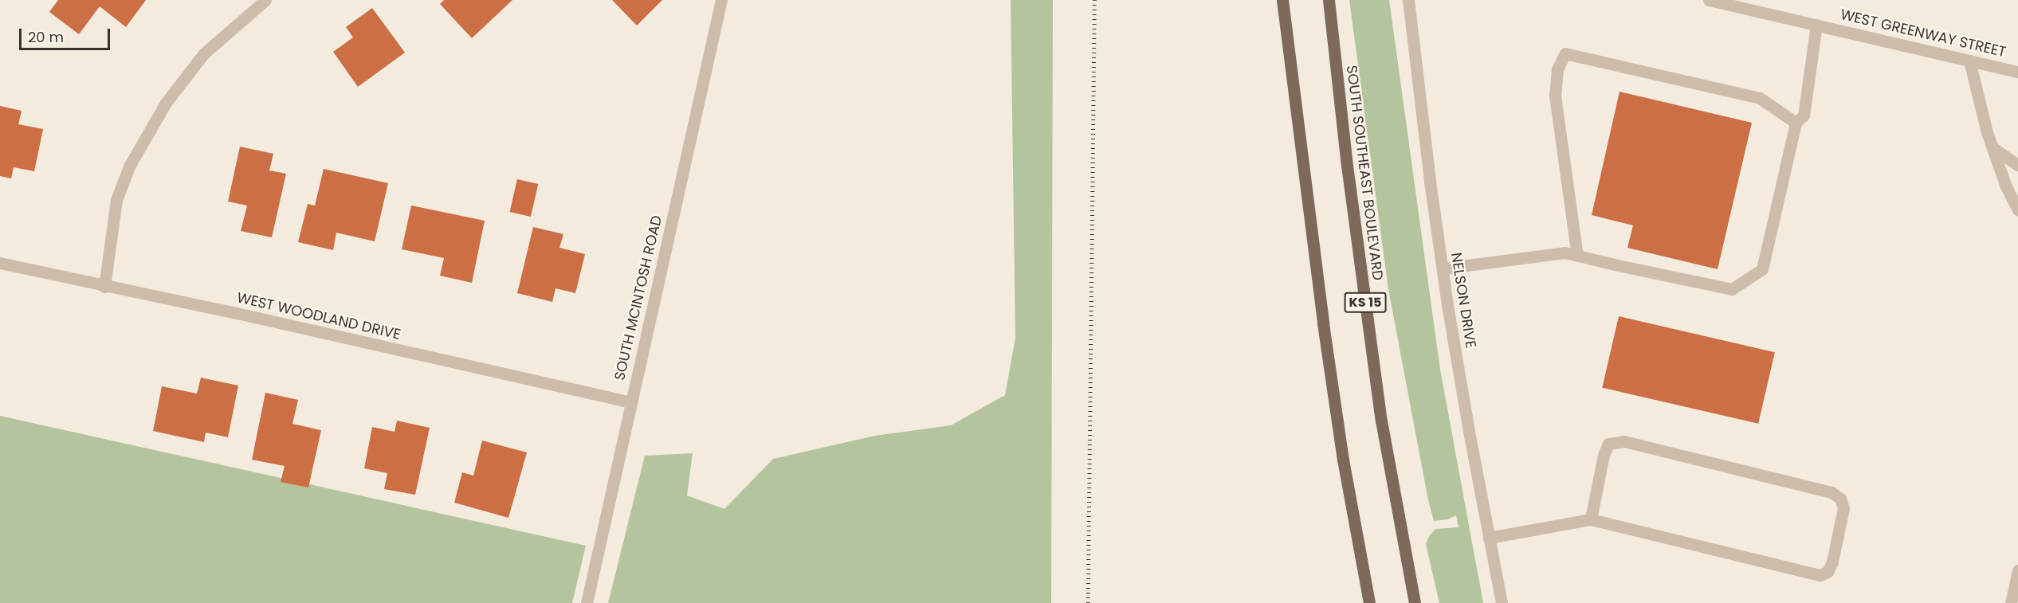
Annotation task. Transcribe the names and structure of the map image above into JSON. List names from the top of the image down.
{
  "streets": {
    "main road": ["SOUTH SOUTHEAST BOULEVARD", "KS 15"],
    "street": [
      "WEST GREENWAY STREET",
      "SOUTH MCINTOSH ROAD",
      "NELSON DRIVE",
      "WEST WOODLAND DRIVE"
    ]
  },
  "crossings": [
    ["SOUTH MCINTOSH ROAD", "WEST WOODLAND DRIVE"]
  ],
  "scale_bar": "20 m"
}
